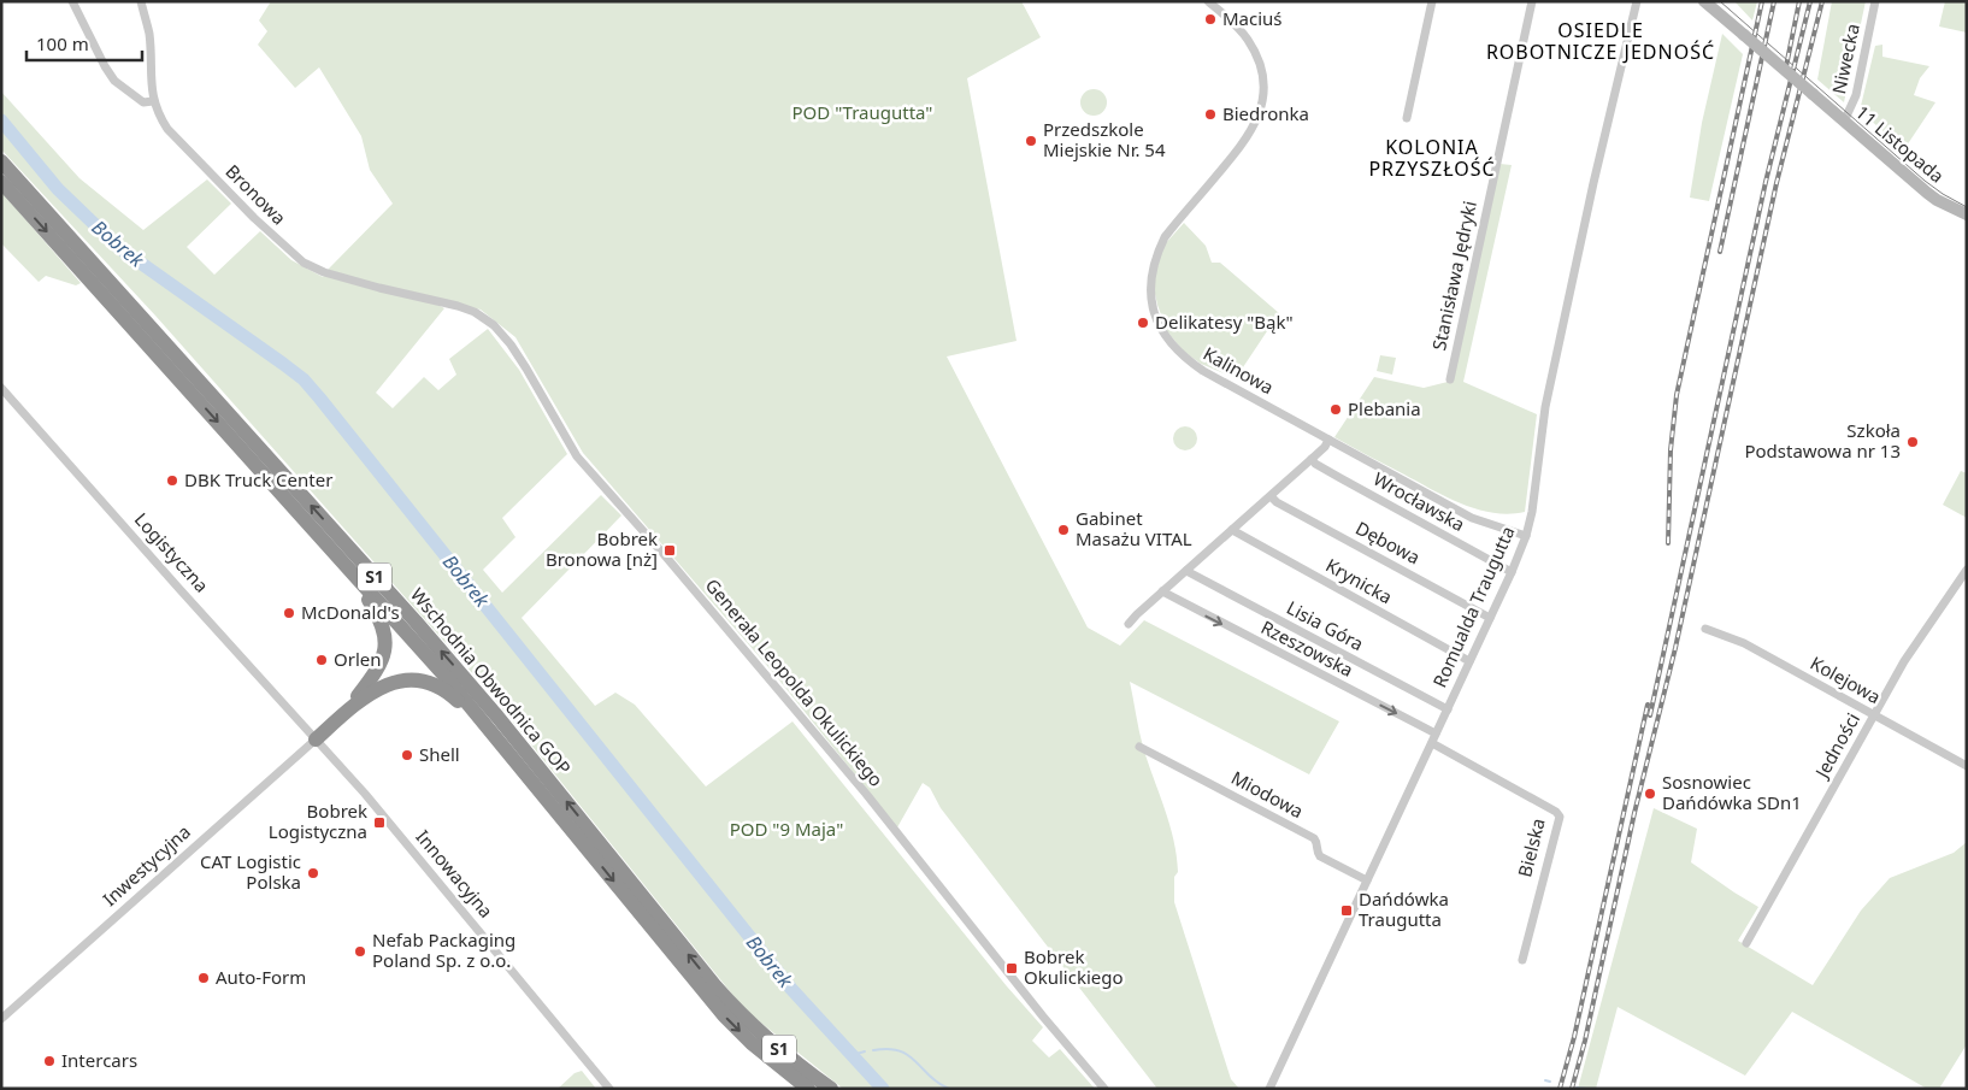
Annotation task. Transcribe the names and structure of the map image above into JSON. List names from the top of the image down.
{
  "streets": {
    "highway": ["S1", "Wschodnia Obwodnica GOP"],
    "main road": ["11 Listopada"],
    "street": [
      "Niwecka",
      "Bronowa",
      "Stanisława Jędryki",
      "Kalinowa",
      "Wrocławska",
      "Dębowa",
      "Logistyczna",
      "Krynicka",
      "Romualda Traugutta",
      "Lisia Góra",
      "Rzeszowska",
      "Kolejowa",
      "Generała Leopolda Okulickiego",
      "Jedności",
      "Miodowa",
      "Bielska",
      "Inwestycyjna",
      "Innowacyjna"
    ]
  },
  "crossings": [
    ["Niwecka", "11 Listopada"],
    ["Bronowa", "Generała Leopolda Okulickiego"],
    ["Kalinowa", "Romualda Traugutta"],
    ["Wrocławska", "Romualda Traugutta"],
    ["Dębowa", "Romualda Traugutta"],
    ["Logistyczna", "Inwestycyjna"],
    ["Logistyczna", "Innowacyjna"],
    ["Krynicka", "Romualda Traugutta"],
    ["Romualda Traugutta", "Lisia Góra"],
    ["Romualda Traugutta", "Rzeszowska"],
    ["Romualda Traugutta", "Miodowa"],
    ["Romualda Traugutta", "Bielska"],
    ["Kolejowa", "Jedności"],
    ["Inwestycyjna", "Innowacyjna"]
  ],
  "one_way": ["Rzeszowska"],
  "districts": ["OSIEDLE ROBOTNICZE JEDNOŚĆ", "KOLONIA PRZYSZŁOŚĆ"],
  "water": ["Bobrek"],
  "parks": ["POD \"Traugutta\"", "POD \"9 Maja\""],
  "places": {
    "other": [
      "Maciuś",
      "Biedronka",
      "Przedszkole Miejskie Nr. 54",
      "Delikatesy \"Bąk\"",
      "Plebania",
      "Szkoła Podstawowa nr 13",
      "DBK Truck Center",
      "Gabinet Masażu VITAL",
      "McDonald's",
      "Orlen",
      "Shell",
      "Sosnowiec Dańdówka SDn1",
      "CAT Logistic Polska",
      "Nefab Packaging Poland Sp. z o.o.",
      "Auto-Form",
      "Intercars"
    ],
    "transit": [
      "Bobrek Bronowa [nż]",
      "Bobrek Logistyczna",
      "Dańdówka Traugutta",
      "Bobrek Okulickiego"
    ]
  },
  "scale_bar": "100 m"
}
